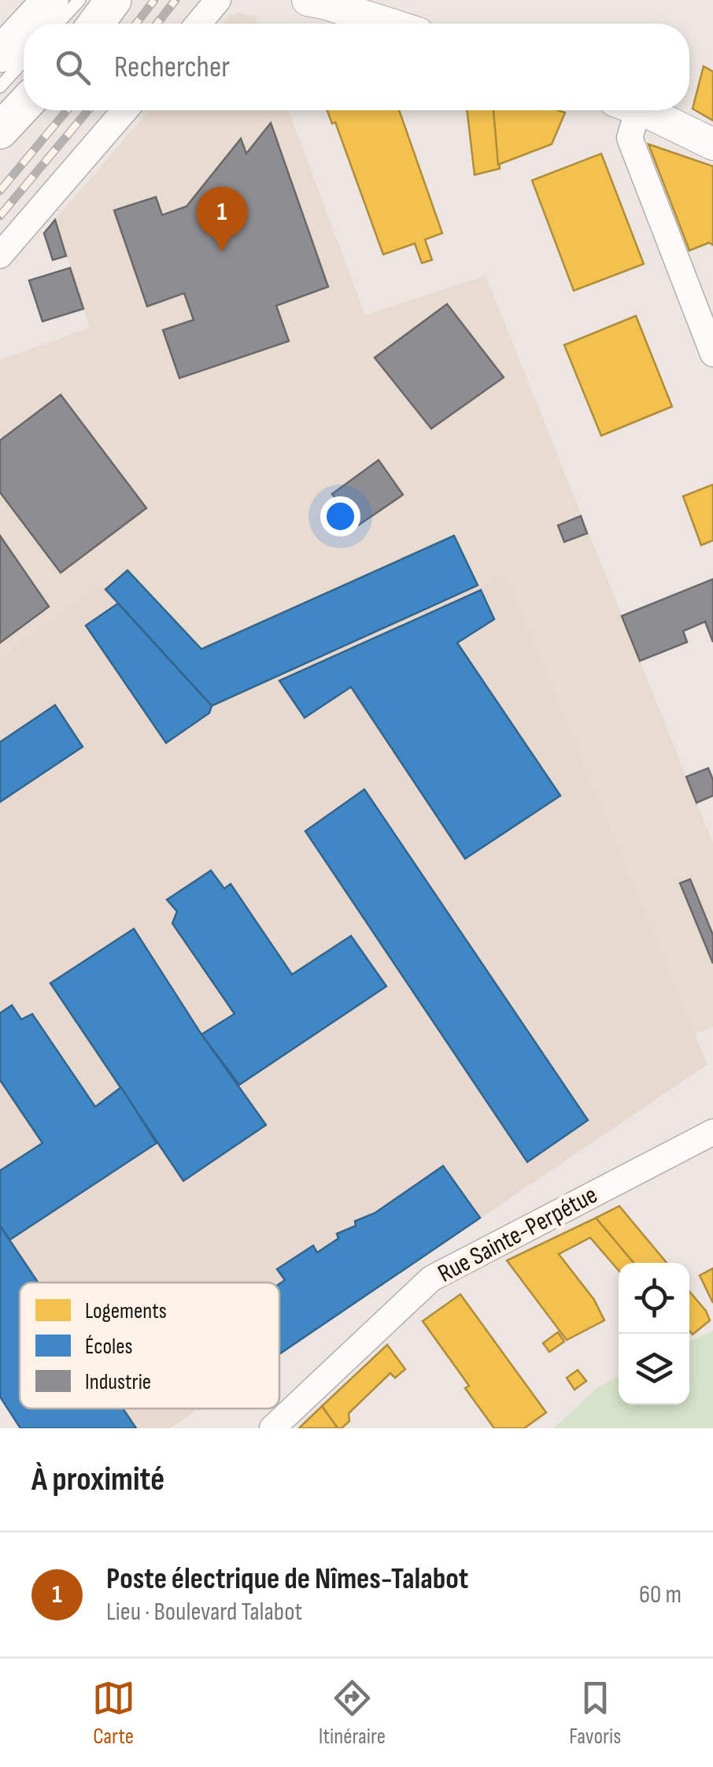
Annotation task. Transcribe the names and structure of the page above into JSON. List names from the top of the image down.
{
  "streets": {
    "street": ["Rue Sainte-Perpétue"]
  },
  "legend": ["Logements", "Écoles", "Industrie"],
  "page": {
    "search": "Rechercher",
    "pins": "1",
    "heading": "À proximité",
    "list": [
      {
        "mark": "1",
        "name": "Poste électrique de Nîmes-Talabot",
        "note": "Lieu · Boulevard Talabot",
        "value": "60 m"
      }
    ],
    "nav": ["Carte", "Itinéraire", "Favoris"]
  }
}
